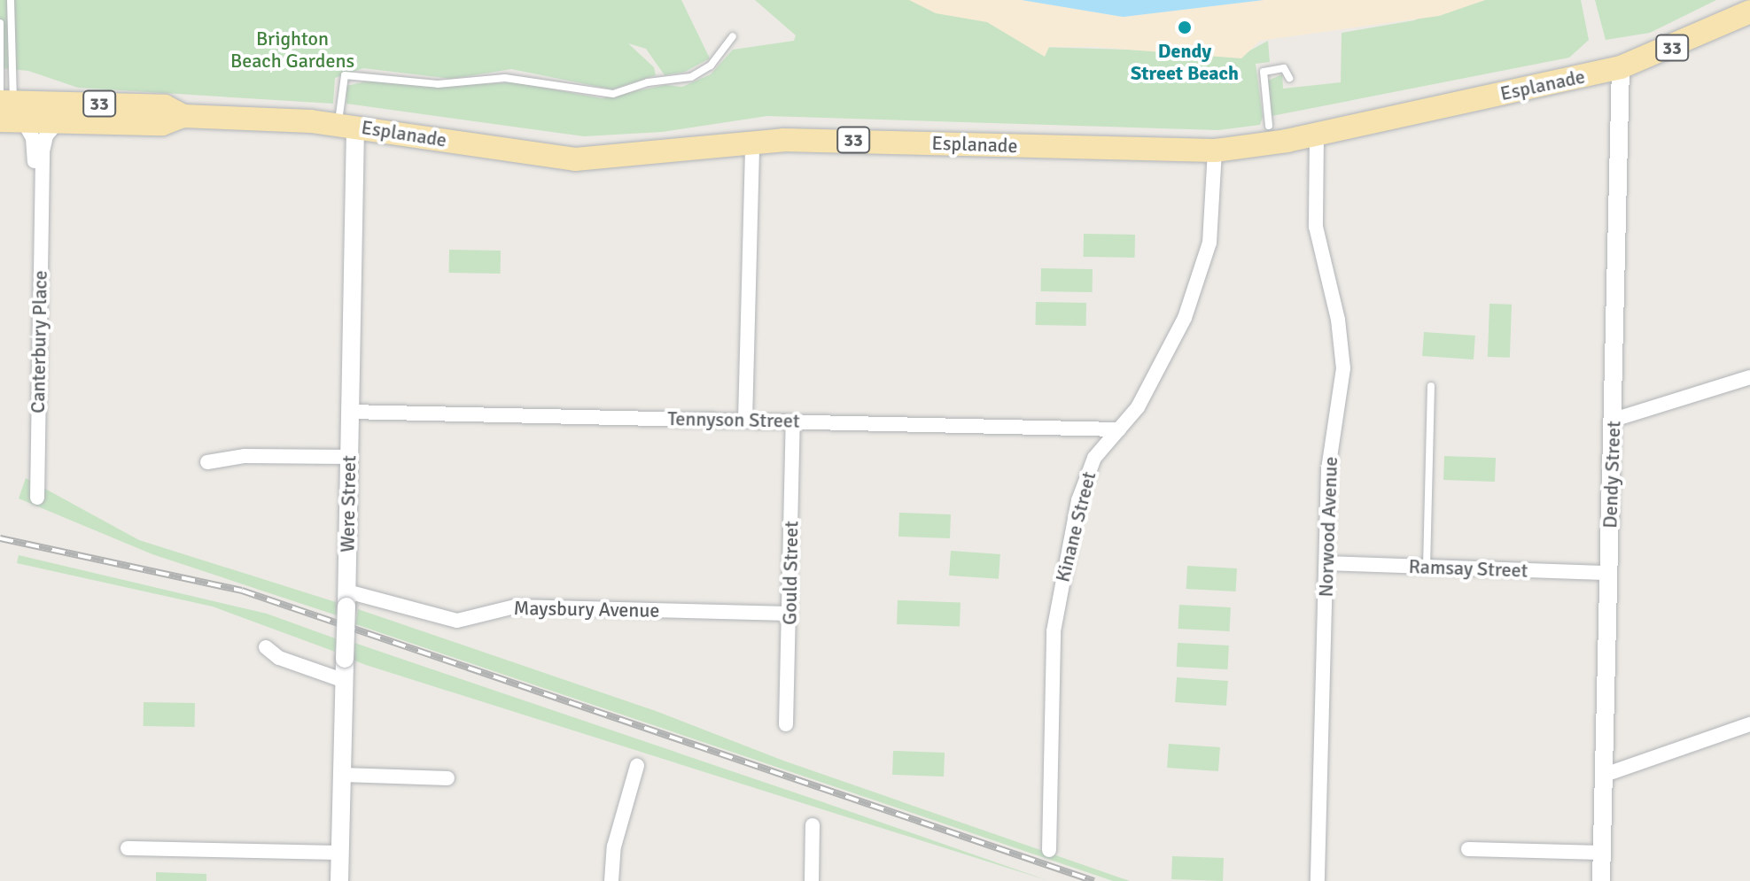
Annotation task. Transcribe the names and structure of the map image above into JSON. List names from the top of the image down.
{
  "streets": {
    "main road": ["33", "Esplanade"],
    "street": [
      "Canterbury Place",
      "Tennyson Street",
      "Dendy Street",
      "Were Street",
      "Kinane Street",
      "Norwood Avenue",
      "Ramsay Street",
      "Gould Street",
      "Maysbury Avenue"
    ]
  },
  "crossings": [
    ["Esplanade", "Canterbury Place"],
    ["Esplanade", "Dendy Street"],
    ["Esplanade", "Were Street"],
    ["Esplanade", "Kinane Street"],
    ["Esplanade", "Norwood Avenue"],
    ["Tennyson Street", "Were Street"],
    ["Tennyson Street", "Kinane Street"],
    ["Tennyson Street", "Gould Street"],
    ["Dendy Street", "Ramsay Street"],
    ["Were Street", "Maysbury Avenue"],
    ["Norwood Avenue", "Ramsay Street"],
    ["Gould Street", "Maysbury Avenue"]
  ],
  "parks": ["Brighton Beach Gardens"],
  "places": ["Dendy Street Beach"]
}
